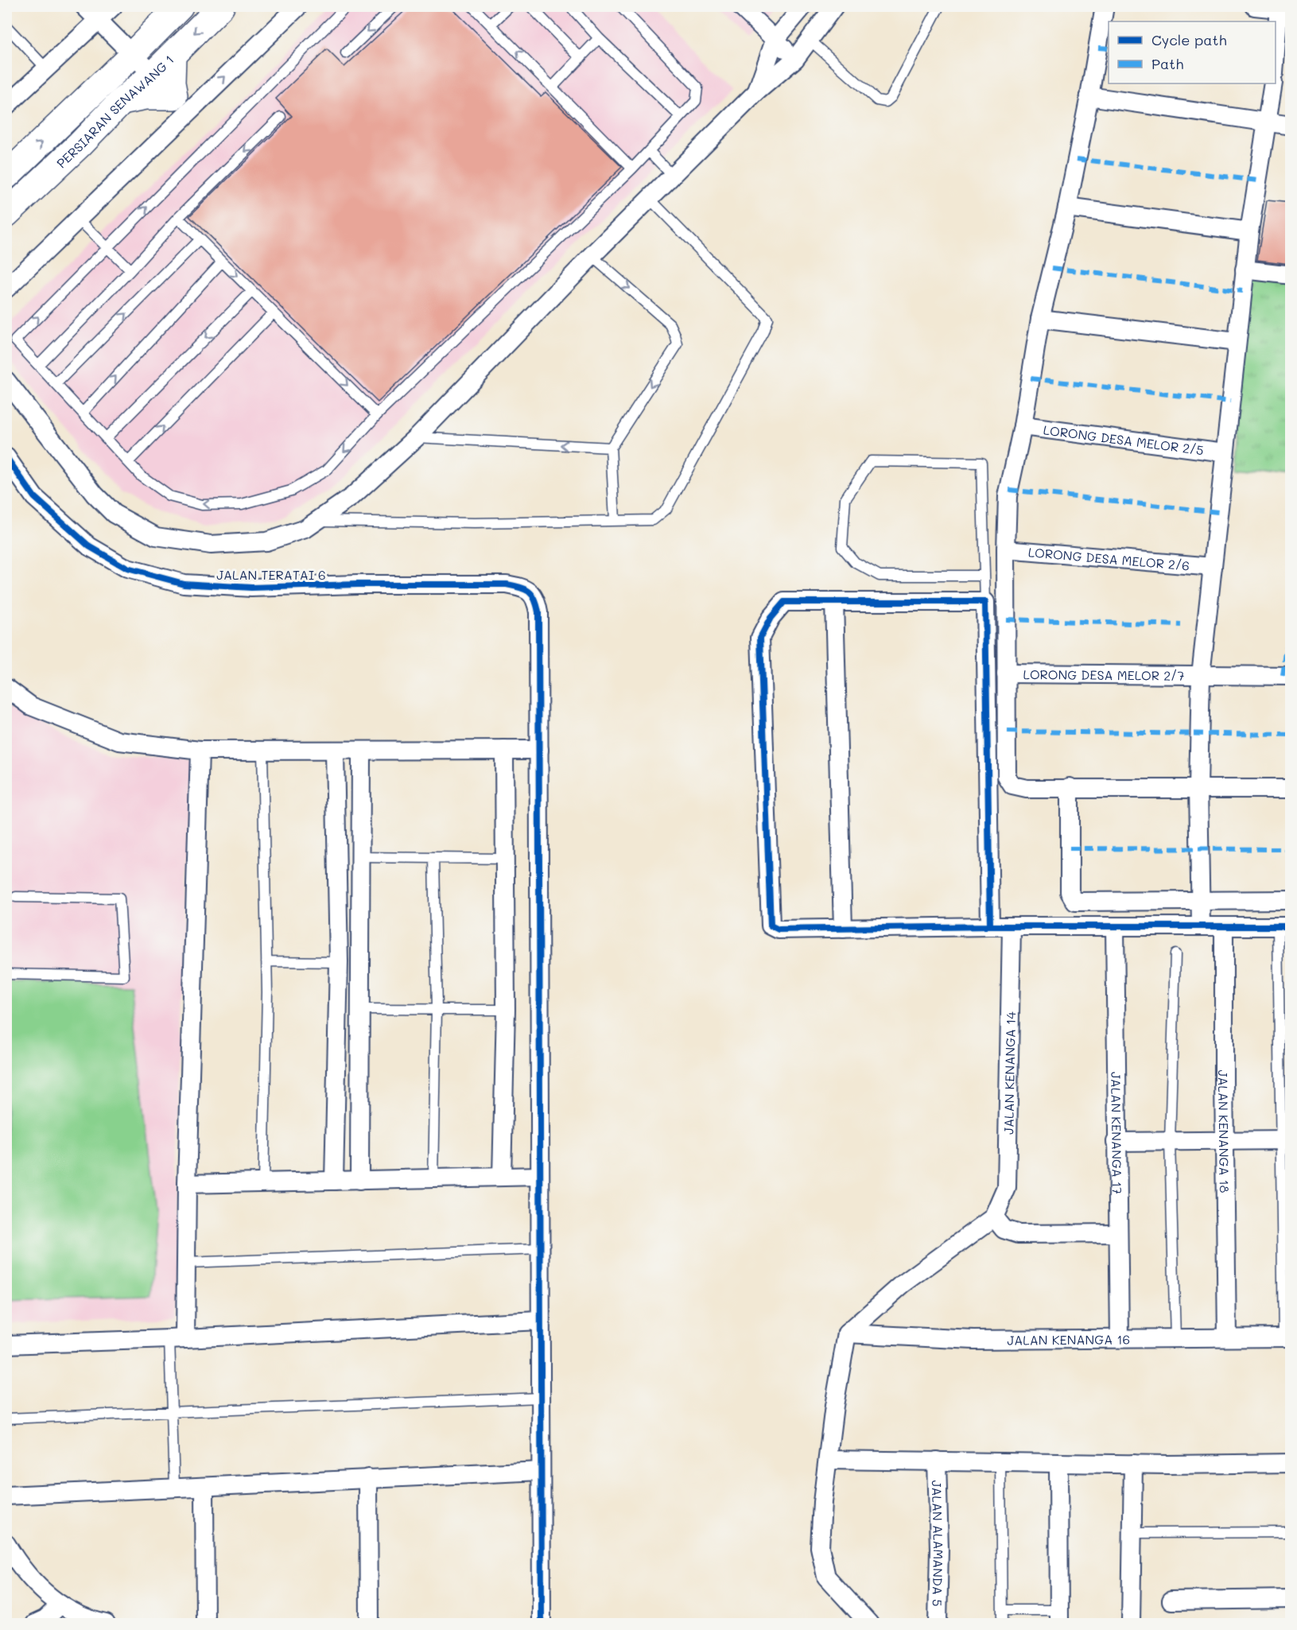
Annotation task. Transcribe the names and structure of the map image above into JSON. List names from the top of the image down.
{
  "streets": {
    "main road": ["PERSIARAN SENAWANG 1"],
    "street": [
      "LORONG DESA MELOR 2/5",
      "LORONG DESA MELOR 2/6",
      "JALAN TERATAI 6",
      "LORONG DESA MELOR 2/7",
      "JALAN KENANGA 14",
      "JALAN KENANGA 18",
      "JALAN KENANGA 17",
      "JALAN KENANGA 16",
      "JALAN ALAMANDA 5"
    ]
  },
  "crossings": [
    ["JALAN KENANGA 18", "JALAN KENANGA 16"],
    ["JALAN KENANGA 17", "JALAN KENANGA 16"]
  ],
  "legend": ["Cycle path", "Path"]
}
